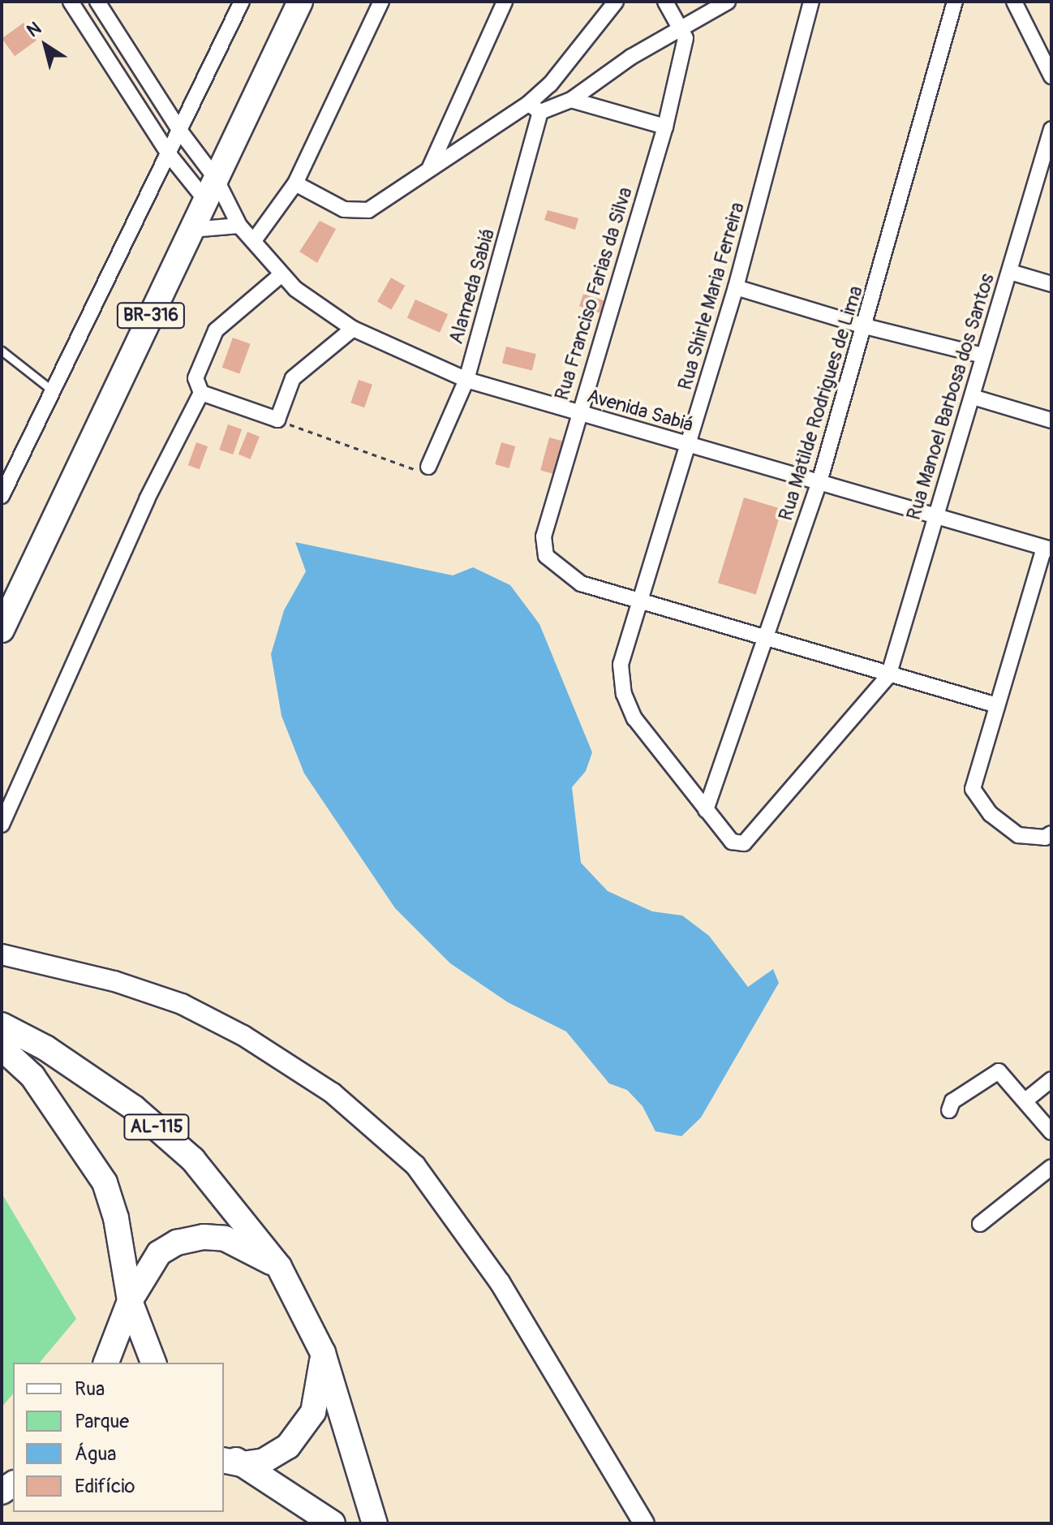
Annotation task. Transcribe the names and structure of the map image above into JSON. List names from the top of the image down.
{
  "streets": {
    "main road": ["BR-316", "AL-115"],
    "street": [
      "Alameda Sabiá",
      "Rua Franciso Farias da Silva",
      "Rua Shirle Maria Ferreira",
      "Rua Manoel Barbosa dos Santos",
      "Rua Matilde Rodrigues de Lima",
      "Avenida Sabiá"
    ]
  },
  "crossings": [
    ["Alameda Sabiá", "Avenida Sabiá"],
    ["Rua Franciso Farias da Silva", "Rua Shirle Maria Ferreira"],
    ["Rua Franciso Farias da Silva", "Avenida Sabiá"],
    ["Rua Shirle Maria Ferreira", "Rua Matilde Rodrigues de Lima"],
    ["Rua Shirle Maria Ferreira", "Avenida Sabiá"],
    ["Rua Manoel Barbosa dos Santos", "Avenida Sabiá"],
    ["Rua Matilde Rodrigues de Lima", "Avenida Sabiá"]
  ],
  "legend": [
    "Rua",
    "Parque",
    "Água",
    "Edifício"
  ],
  "north": "top left"
}
